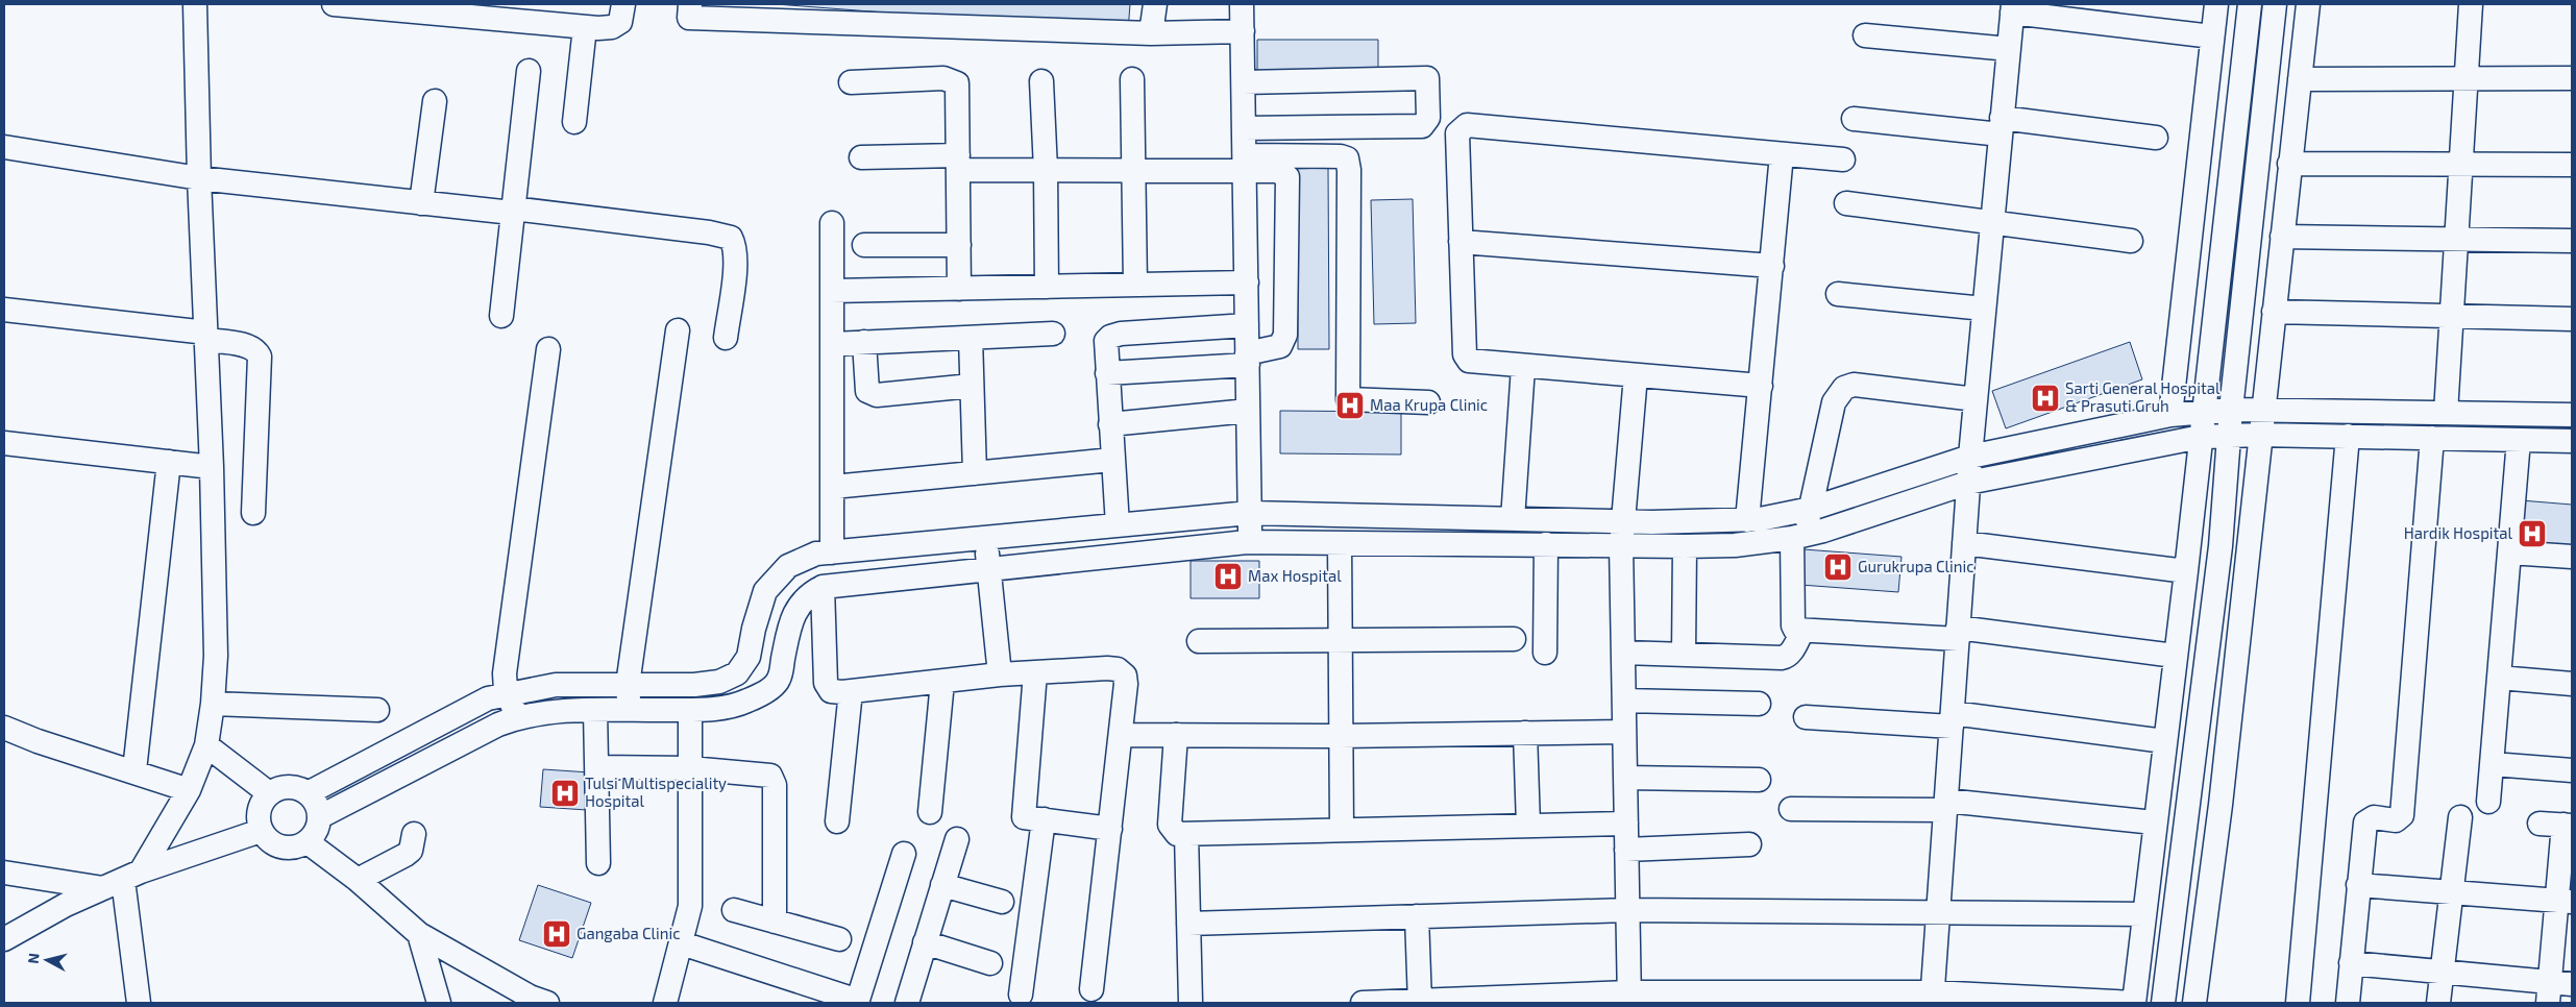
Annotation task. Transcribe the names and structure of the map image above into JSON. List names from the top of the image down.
{
  "places": {
    "hospital": [
      "Sarti General Hospital & Prasuti Gruh",
      "Maa Krupa Clinic",
      "Hardik Hospital",
      "Gurukrupa Clinic",
      "Max Hospital",
      "Tulsi Multispeciality Hospital",
      "Gangaba Clinic"
    ]
  },
  "north": "left"
}
